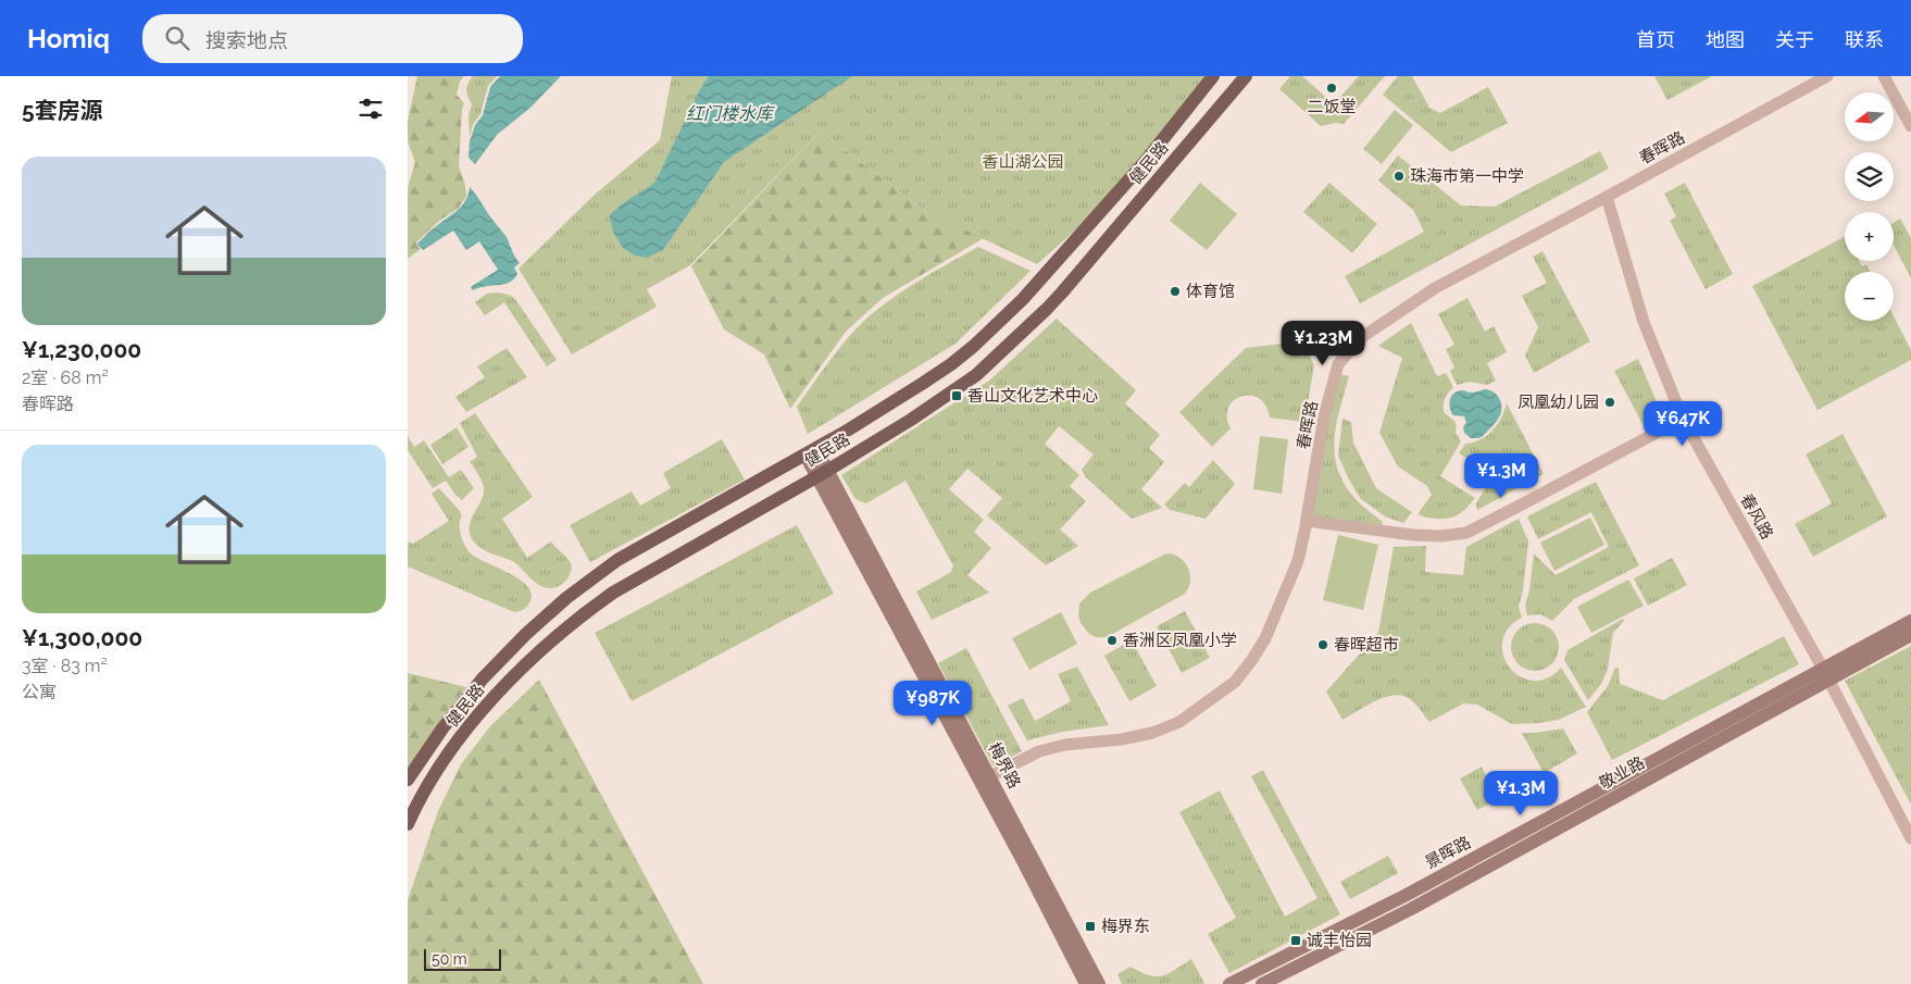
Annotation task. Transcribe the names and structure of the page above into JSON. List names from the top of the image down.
{
  "streets": {
    "main road": [
      "健民路",
      "梅界路",
      "敬业路",
      "景晖路"
    ],
    "street": ["春晖路", "春风路"]
  },
  "crossings": [
    ["春晖路", "春风路"],
    ["春晖路", "梅界路"],
    ["健民路", "梅界路"],
    ["春风路", "敬业路"],
    ["春风路", "景晖路"],
    ["敬业路", "景晖路"]
  ],
  "water": ["红门楼水库"],
  "parks": ["香山湖公园"],
  "places": {
    "other": [
      "二饭堂",
      "珠海市第一中学",
      "体育馆",
      "凤凰幼儿园",
      "香洲区凤凰小学",
      "春晖超市"
    ],
    "transit": ["香山文化艺术中心", "梅界东", "诚丰怡园"]
  },
  "scale_bar": "50 m",
  "north": "left",
  "page": {
    "header": "Homiq",
    "search": "搜索地点",
    "nav": [
      "首页",
      "地图",
      "关于",
      "联系"
    ],
    "heading": "5套房源",
    "map_buttons": ["+", "−"],
    "list": [
      {
        "name": "¥1,230,000",
        "note": "2室 · 68 m² · 春晖路"
      },
      {
        "name": "¥1,300,000",
        "note": "3室 · 83 m² · 公寓"
      }
    ],
    "price": [
      "¥1.23M",
      "¥647K",
      "¥1.3M",
      "¥987K",
      "¥1.3M"
    ],
    "scale": "50 m"
  }
}
